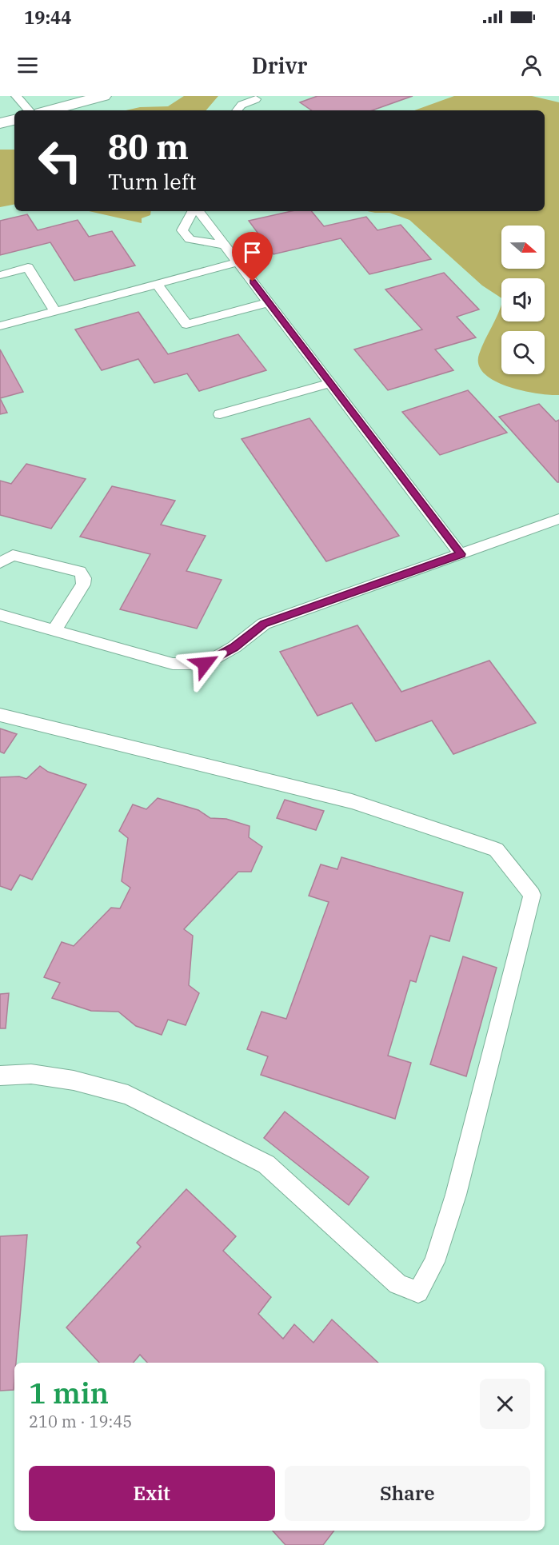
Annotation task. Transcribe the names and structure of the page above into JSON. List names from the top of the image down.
{
  "north": "right",
  "page": {
    "status": "19:44",
    "header": "Drivr",
    "turn": ["80 m", "Turn left"],
    "heading": ["1 min", "210 m · 19:45"],
    "buttons": ["Exit", "Share"]
  }
}
